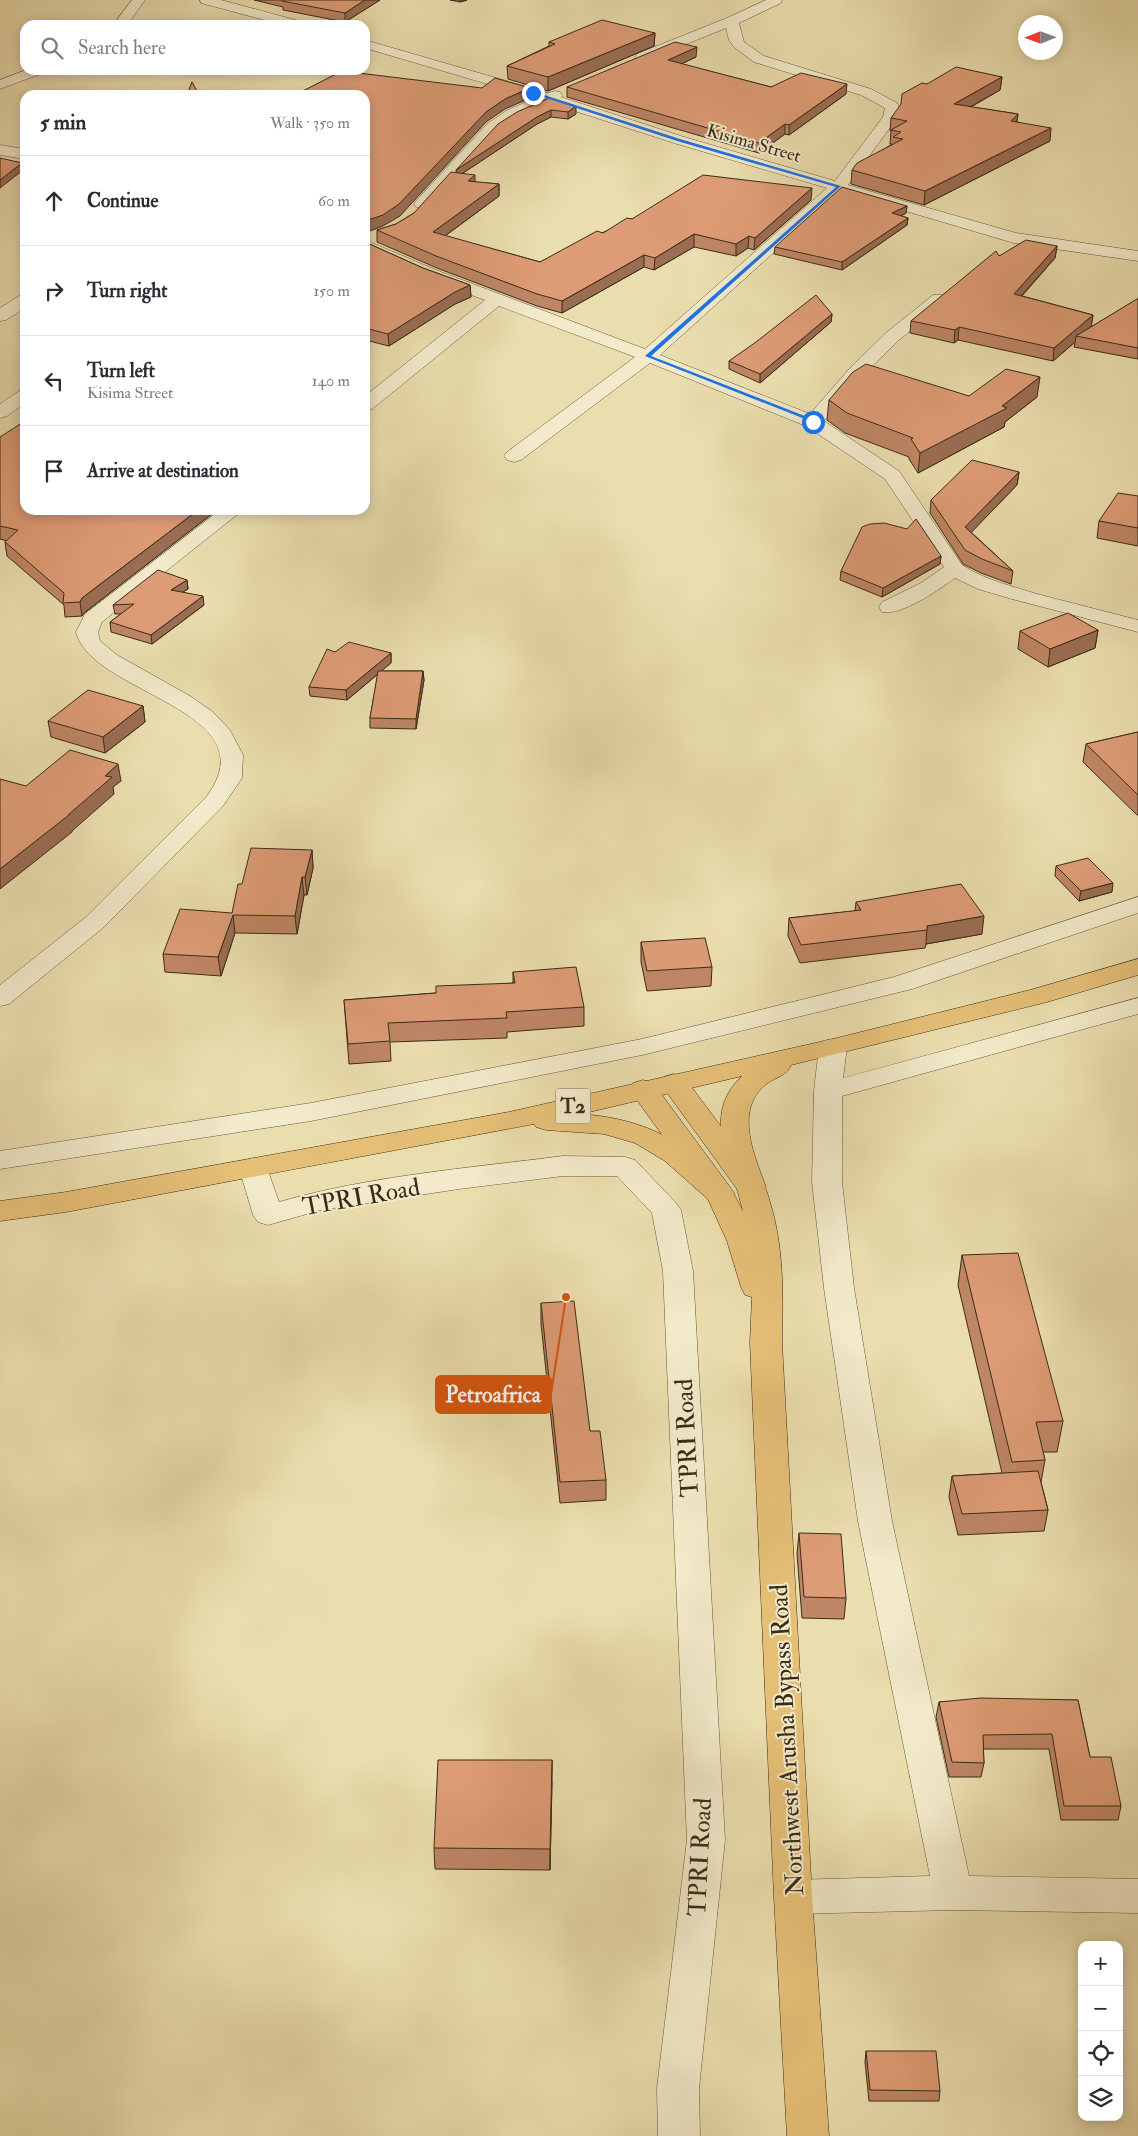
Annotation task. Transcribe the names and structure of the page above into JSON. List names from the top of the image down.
{
  "streets": {
    "main road": ["T2", "Northwest Arusha Bypass Road"],
    "street": ["Kisima Street", "TPRI Road"]
  },
  "crossings": [
    ["T2", "TPRI Road"]
  ],
  "places": ["Petroafrica"],
  "north": "left",
  "page": {
    "search": "Search here",
    "heading": ["5 min", "Walk · 350 m"],
    "list": [
      ["Continue", "60 m"],
      ["Turn right", "150 m"],
      ["Turn left", "Kisima Street", "140 m"],
      "Arrive at destination"
    ],
    "map_buttons": ["+", "−"]
  }
}
